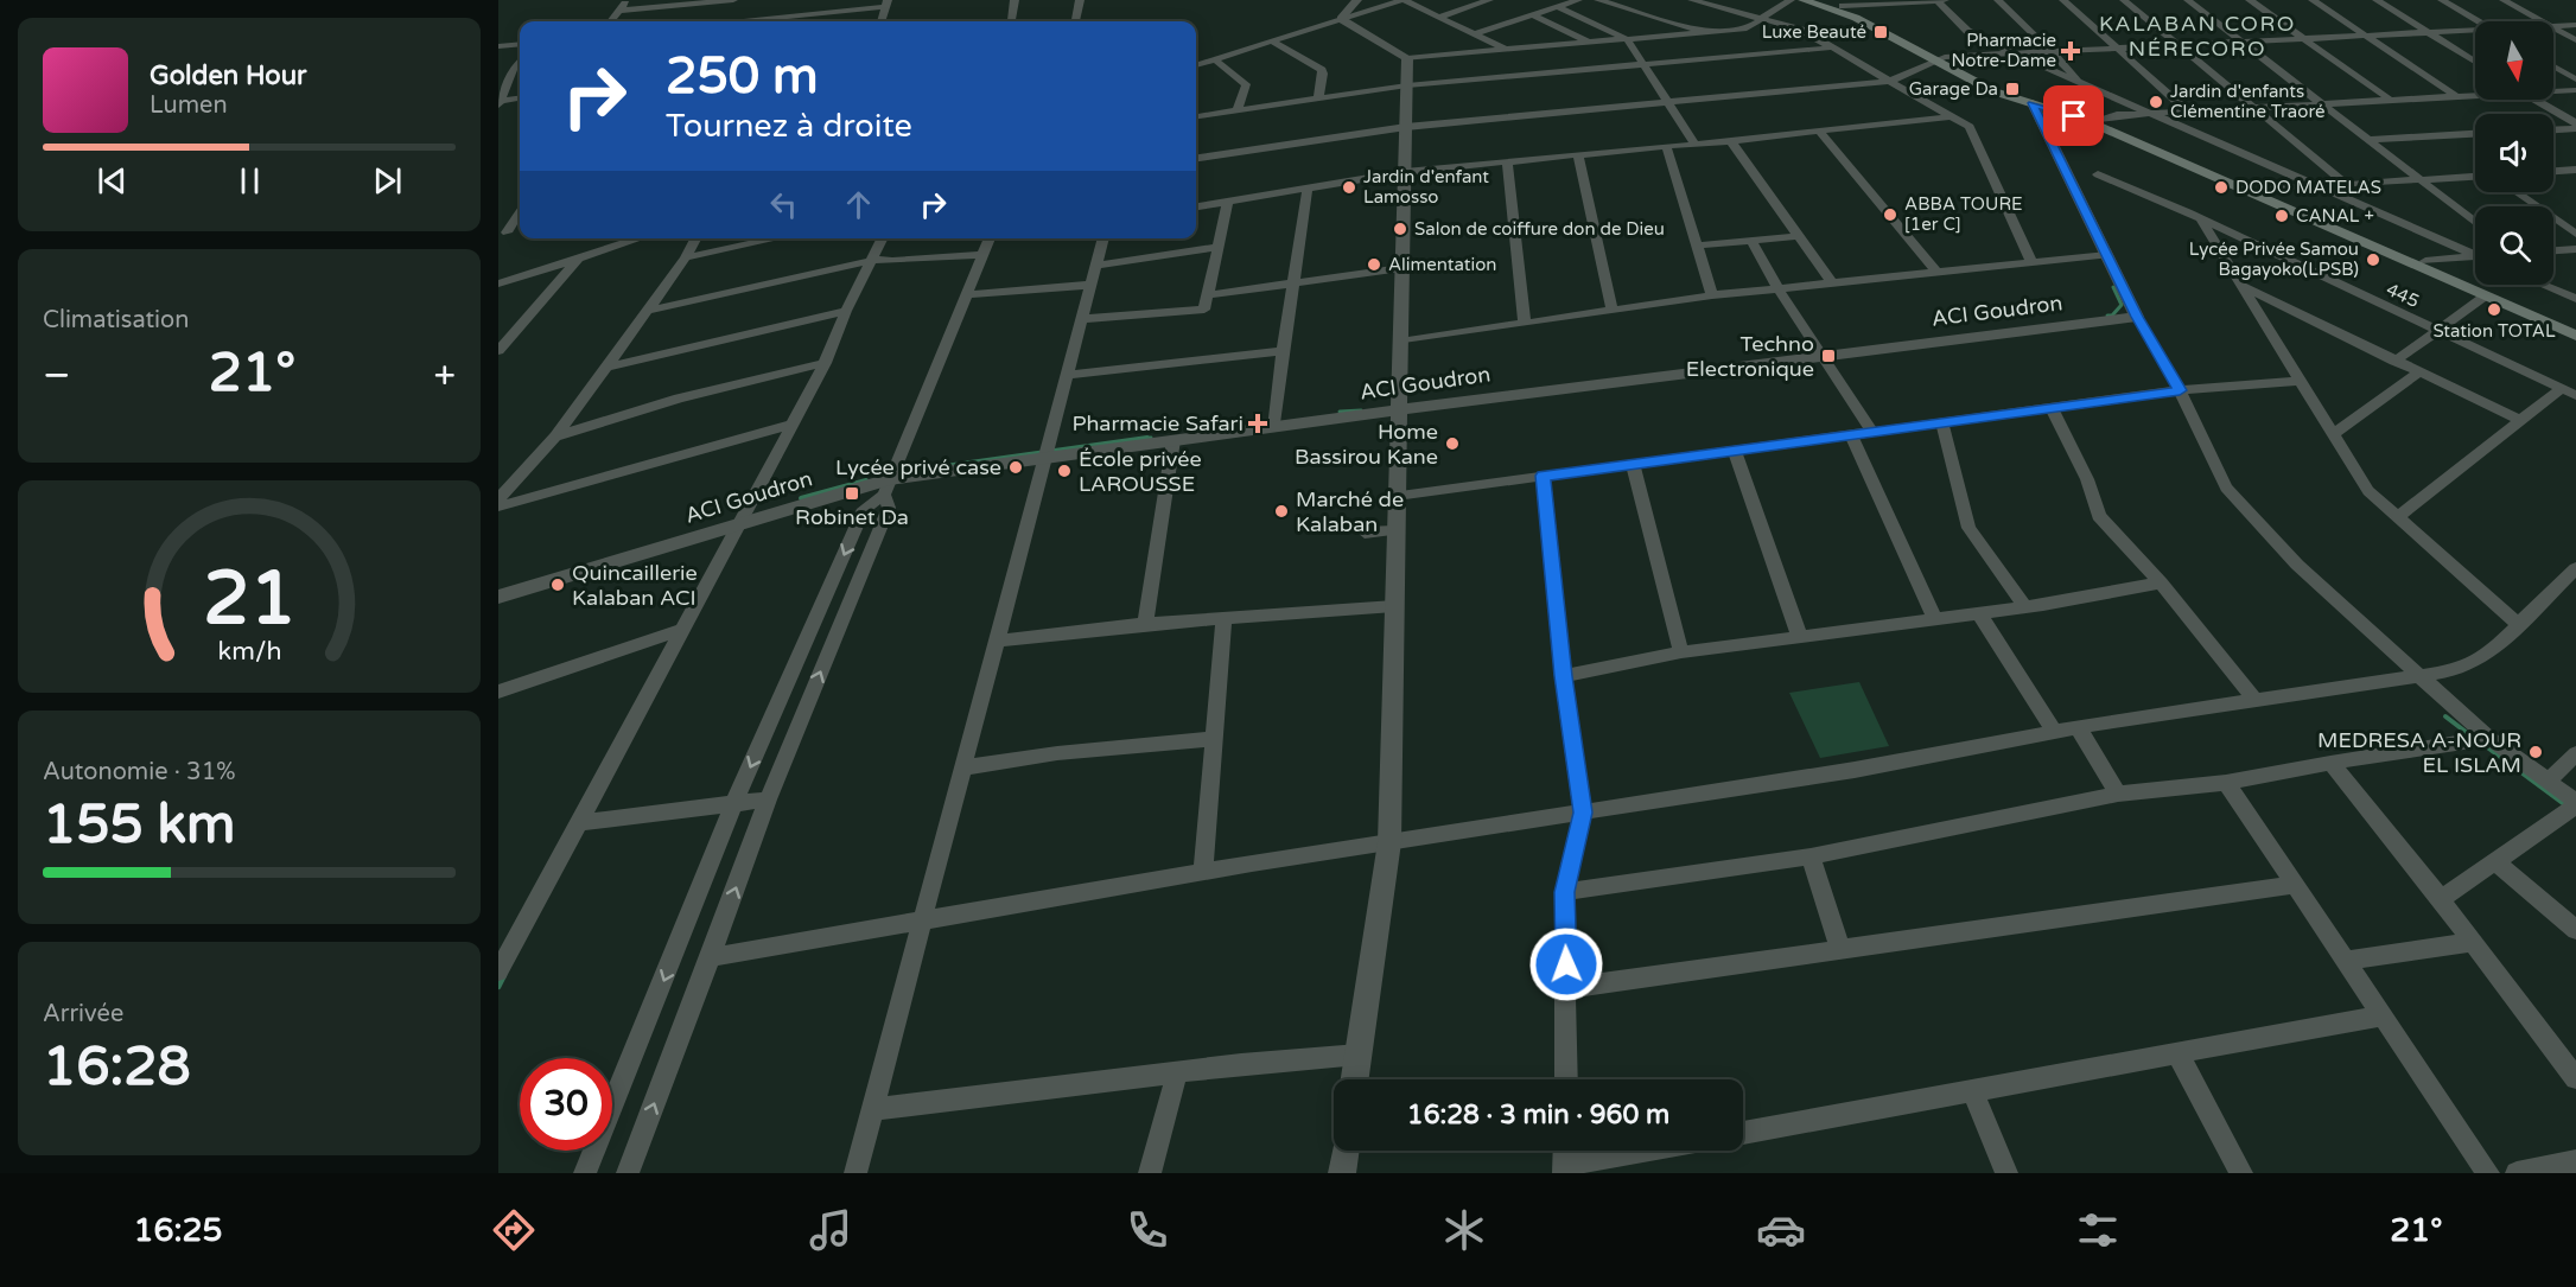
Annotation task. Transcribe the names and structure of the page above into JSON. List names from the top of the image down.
{
  "streets": {
    "street": ["445", "ACI Goudron"]
  },
  "districts": ["KALABAN CORO NÉRECORO"],
  "places": {
    "transit": [
      "Luxe Beauté",
      "Garage Da",
      "Techno Electronique",
      "Robinet Da"
    ],
    "health": ["Pharmacie Notre-Dame", "Pharmacie Safari"],
    "other": [
      "Jardin d'enfants Clémentine Traoré",
      "Jardin d'enfant Lamosso",
      "DODO MATELAS",
      "ABBA TOURE [1er C]",
      "CANAL +",
      "Salon de coiffure don de Dieu",
      "Lycée Privée Samou Bagayoko(LPSB)",
      "Alimentation",
      "Station TOTAL",
      "Home Bassirou Kane",
      "Lycée privé case",
      "École privée LAROUSSE",
      "Marché de Kalaban",
      "Quincaillerie Kalaban ACI",
      "MEDRESA A-NOUR EL ISLAM"
    ]
  },
  "north": "bottom",
  "page": {
    "turn": ["250 m", "Tournez à droite"],
    "song": ["Golden Hour", "Lumen"],
    "tile": [
      "Climatisation",
      ["Autonomie · 31%", "155 km"],
      ["Arrivée", "16:28"]
    ],
    "heat": ["−", "21°", "+"],
    "limit": "30",
    "trip": "16:28 · 3 min · 960 m",
    "tabs": ["16:25", "21°"],
    "gauge": ["21", "km/h"]
  }
}
